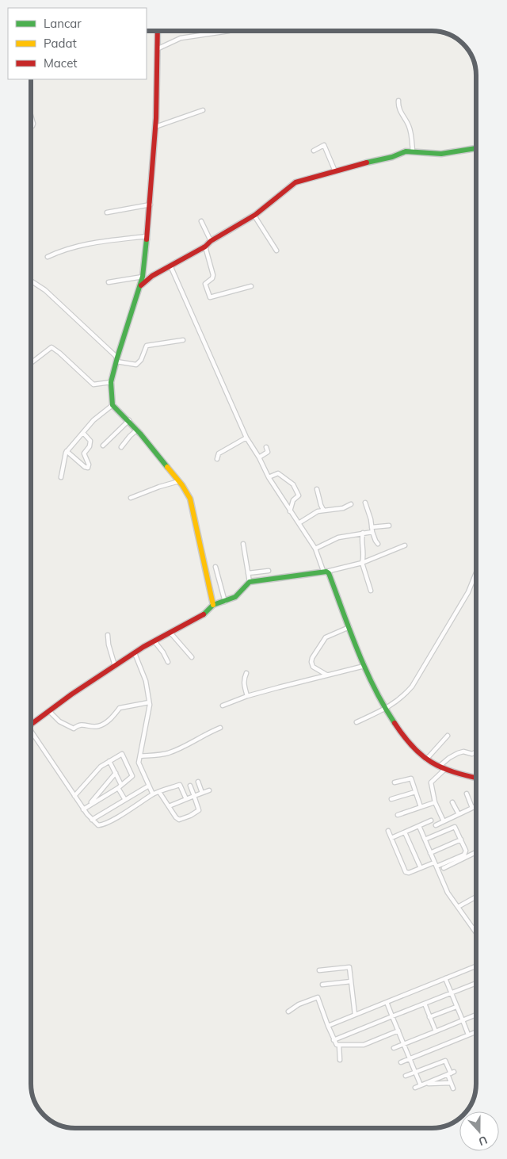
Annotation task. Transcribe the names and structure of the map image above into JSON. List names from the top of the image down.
{
  "legend": ["Lancar", "Padat", "Macet"],
  "north": "bottom"
}
